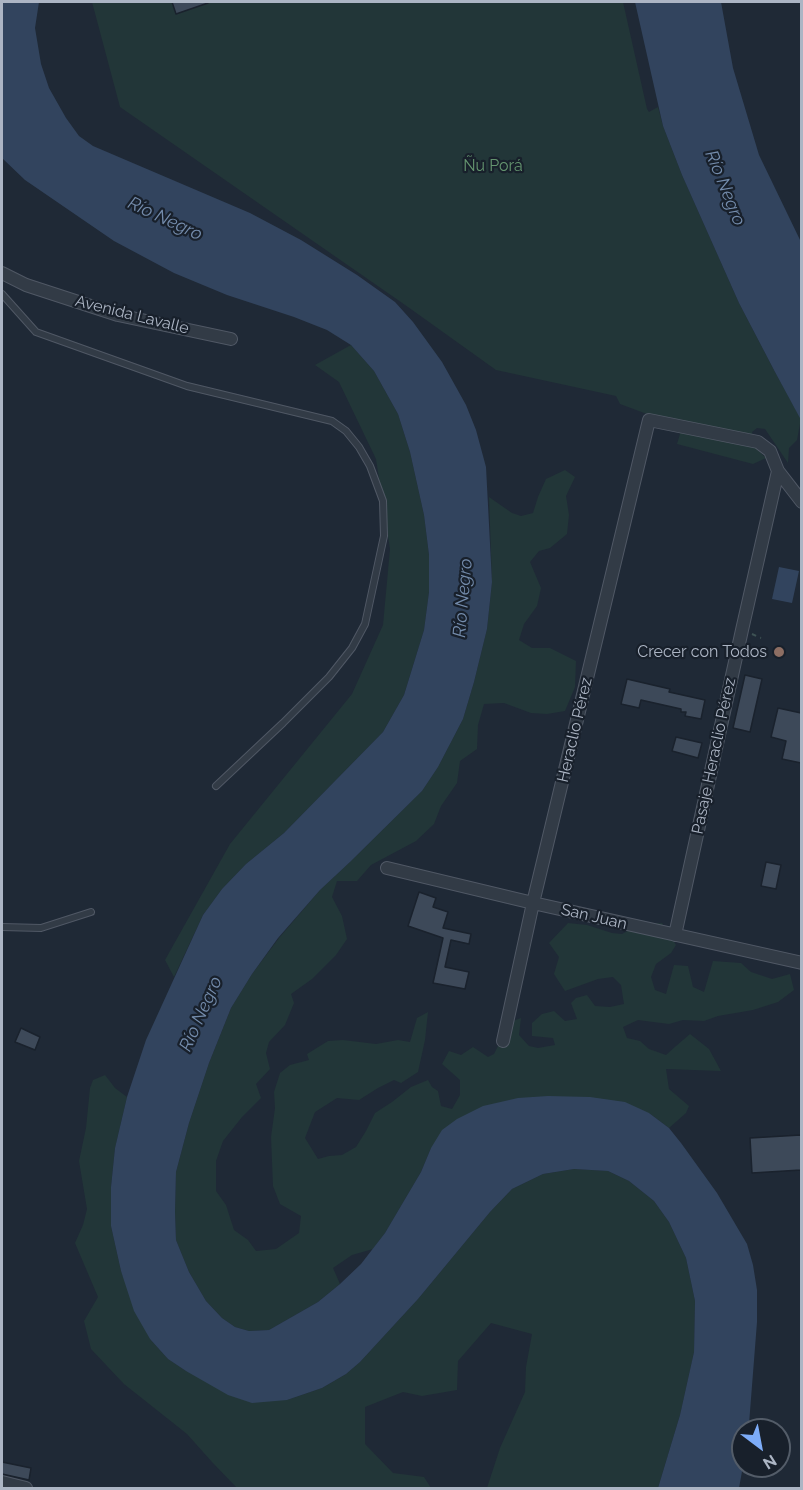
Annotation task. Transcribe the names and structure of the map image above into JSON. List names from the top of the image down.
{
  "streets": {
    "street": [
      "Avenida Lavalle",
      "Heraclio Pérez",
      "Pasaje Heraclio Pérez",
      "San Juan"
    ]
  },
  "crossings": [
    ["Heraclio Pérez", "Pasaje Heraclio Pérez"],
    ["Heraclio Pérez", "San Juan"],
    ["Pasaje Heraclio Pérez", "San Juan"]
  ],
  "water": ["Río Negro"],
  "parks": ["Ñu Porá"],
  "places": ["Crecer con Todos"],
  "north": "bottom right"
}
